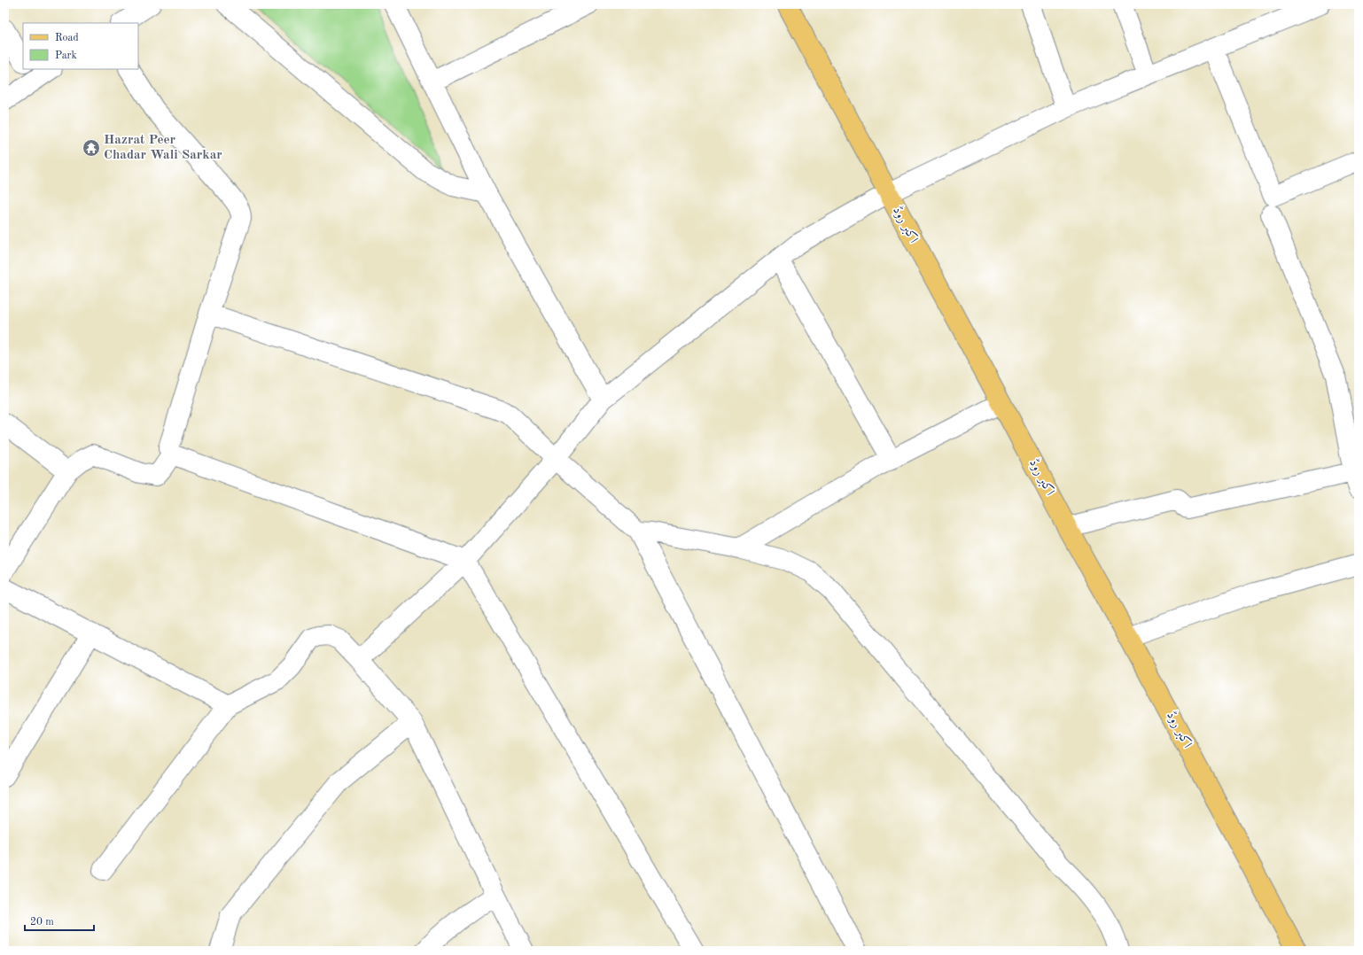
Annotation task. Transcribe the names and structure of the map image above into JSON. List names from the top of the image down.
{
  "streets": {
    "main road": ["اکبر روڈ"]
  },
  "places": {
    "temple": ["Hazrat Peer Chadar Wali Sarkar"]
  },
  "legend": ["Road", "Park"],
  "scale_bar": "20 m"
}
